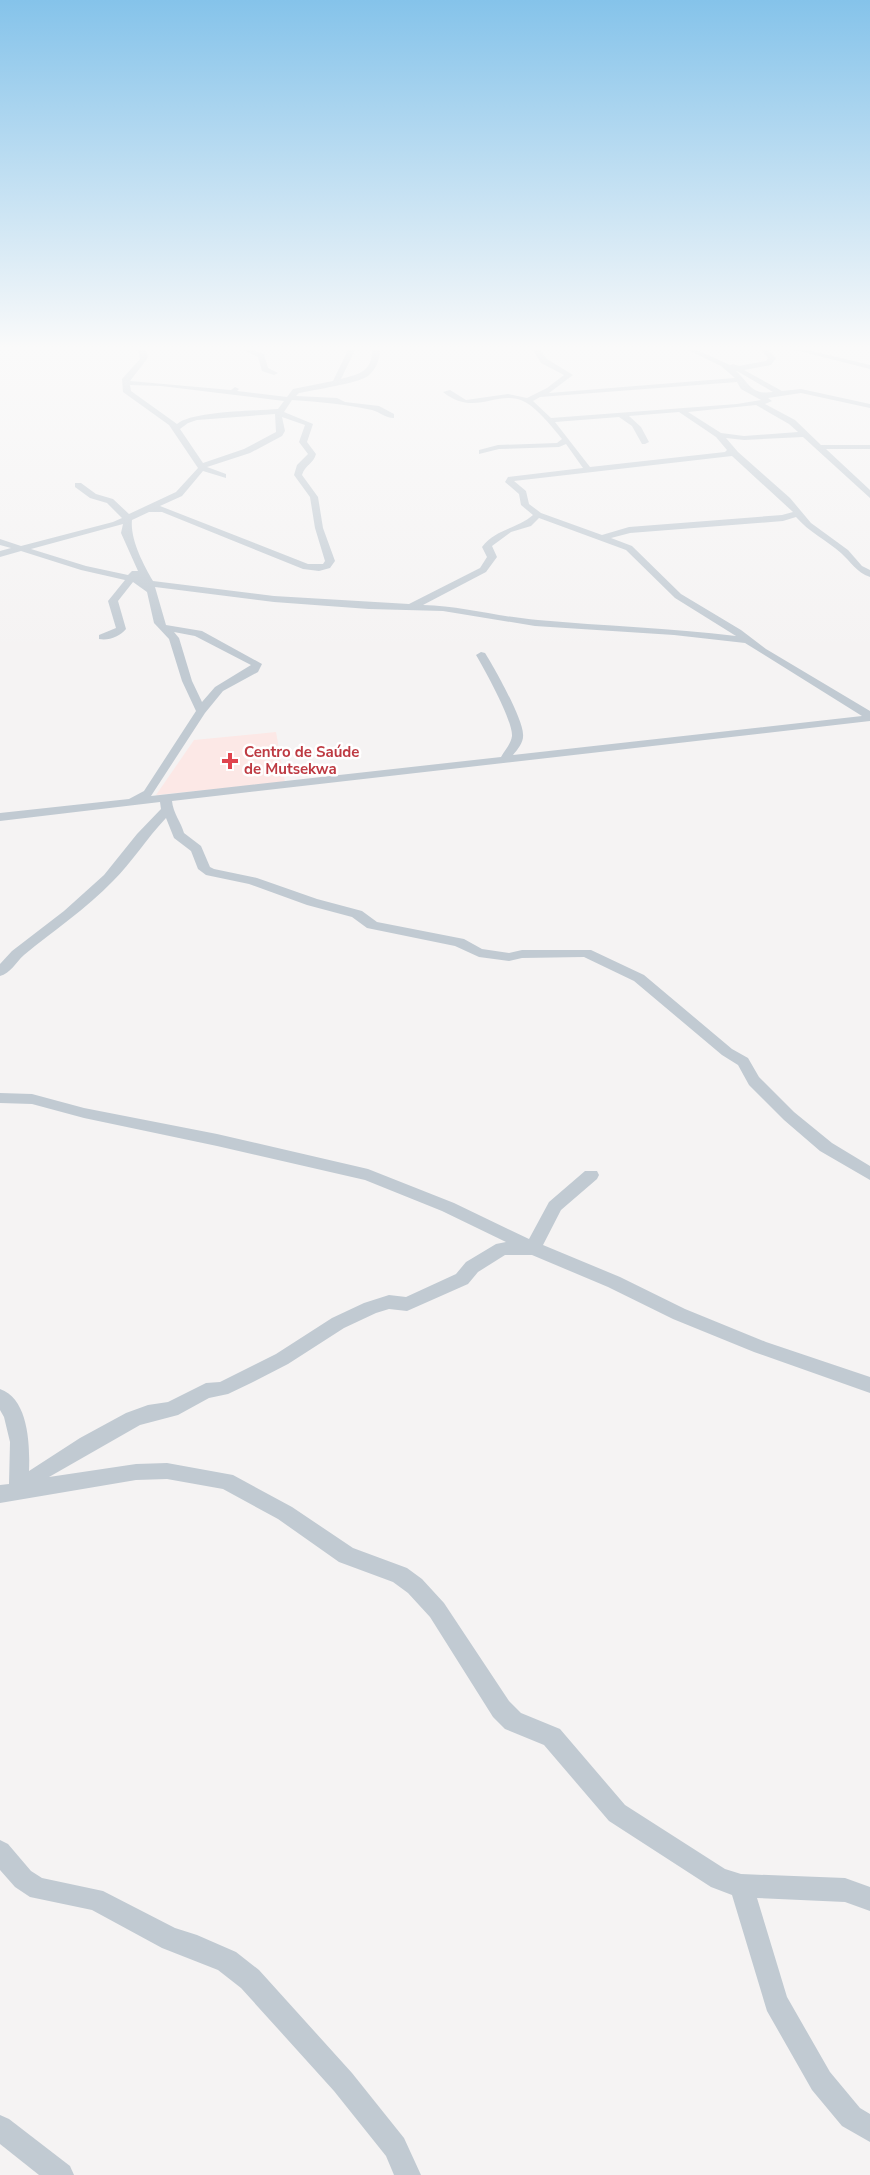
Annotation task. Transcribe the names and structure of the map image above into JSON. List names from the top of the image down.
{
  "places": {
    "health": ["Centro de Saúde de Mutsekwa"]
  }
}
